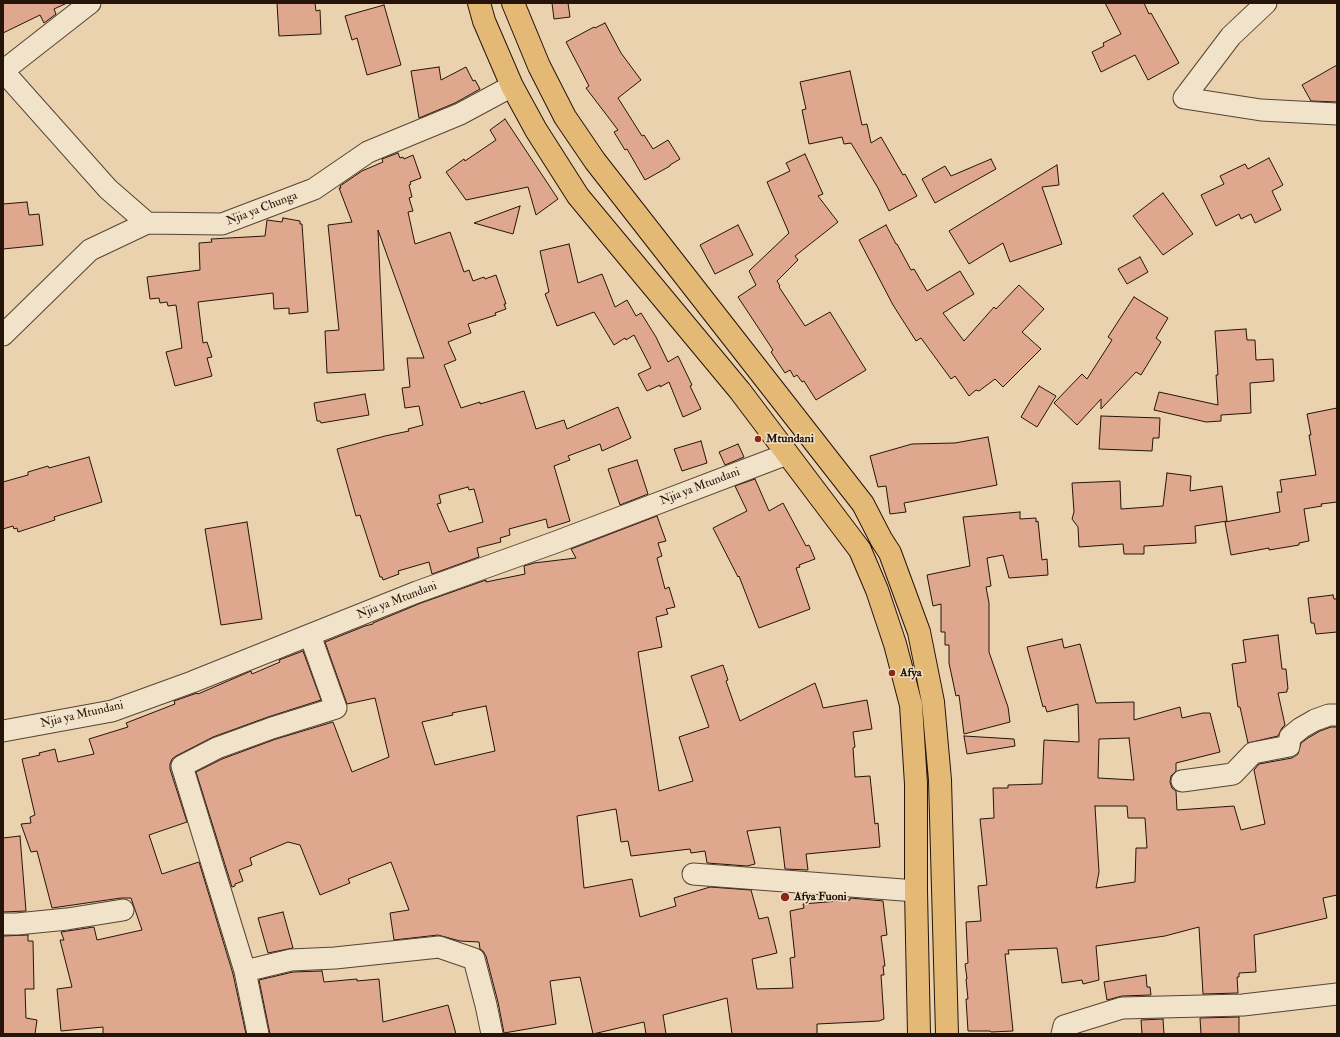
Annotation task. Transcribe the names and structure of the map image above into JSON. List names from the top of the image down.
{
  "streets": {
    "street": ["Njia ya Chunga", "Njia ya Mtundani"]
  },
  "places": ["Mtundani", "Afya", "Afya Fuoni"]
}
